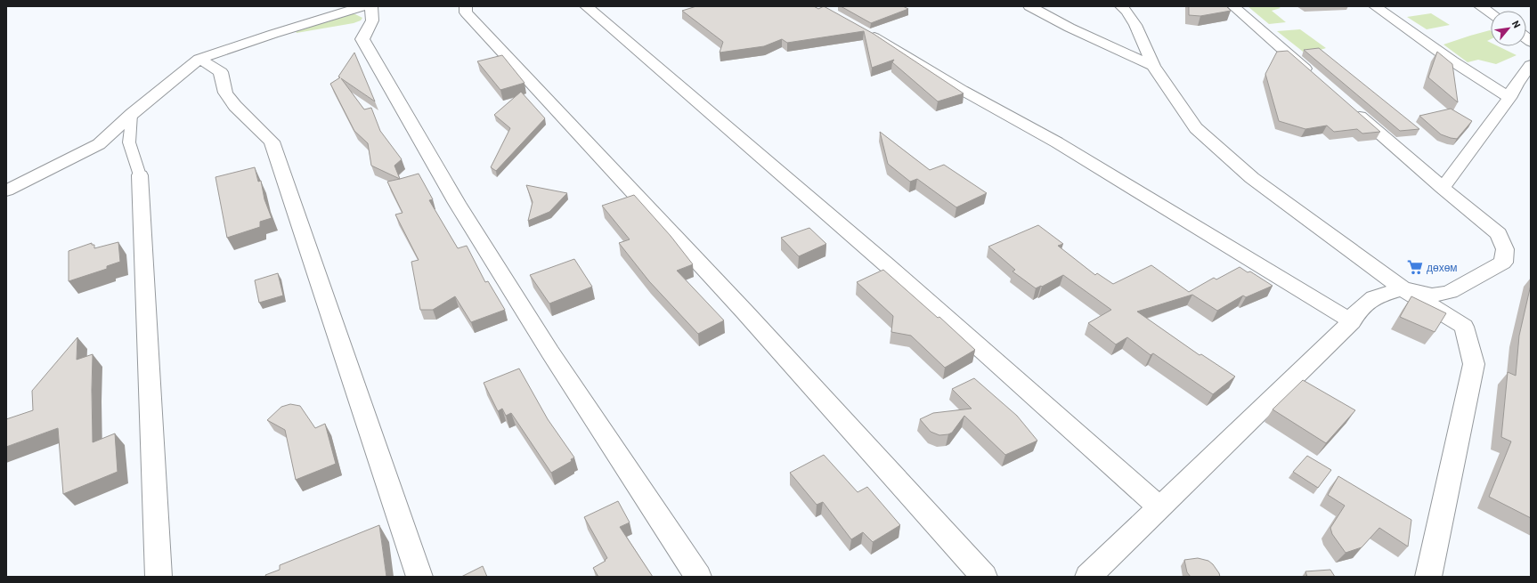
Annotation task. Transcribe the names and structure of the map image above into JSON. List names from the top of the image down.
{
  "places": {
    "supermarket": ["дөхөм"]
  },
  "north": "top right"
}
